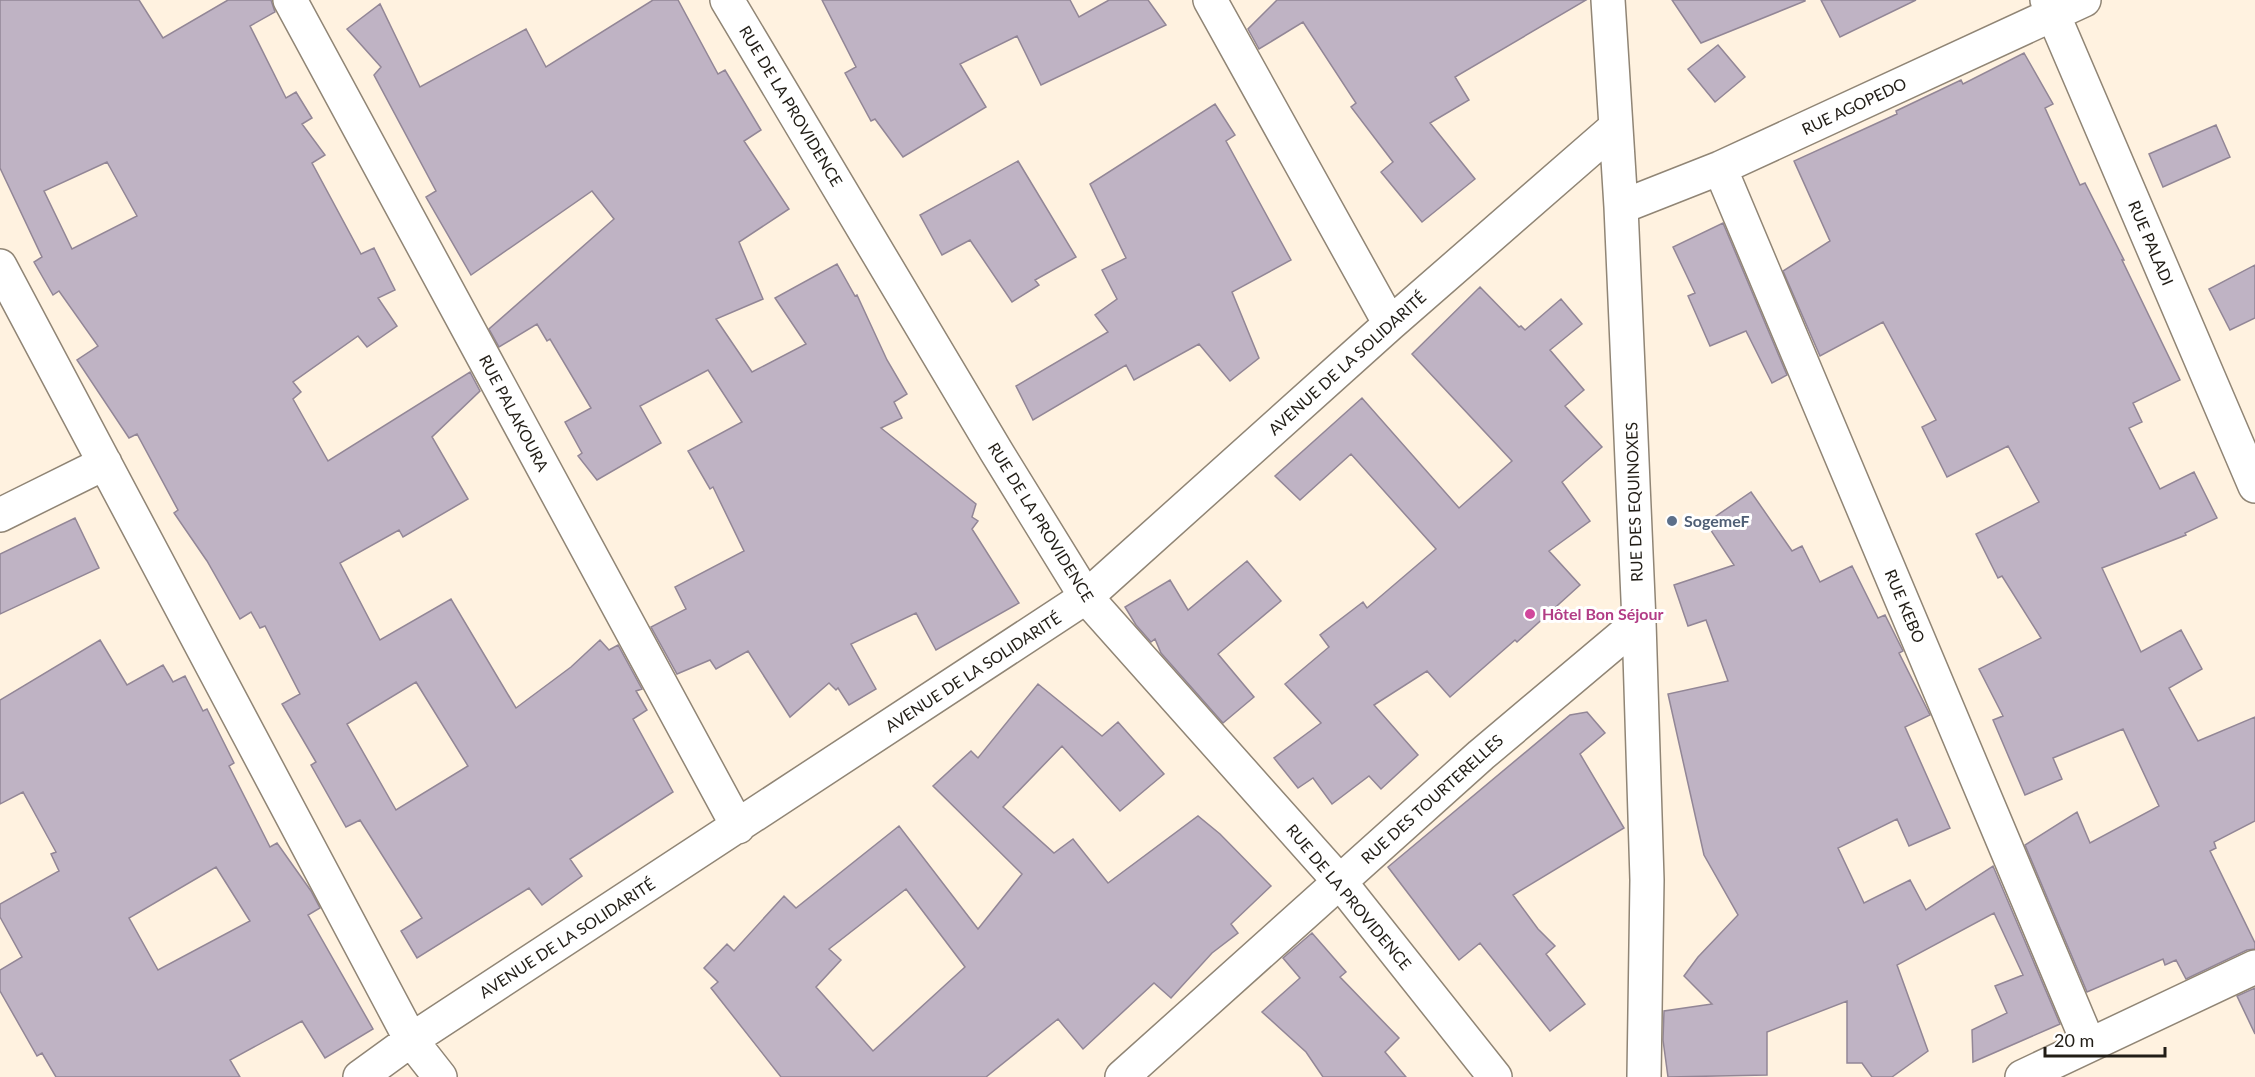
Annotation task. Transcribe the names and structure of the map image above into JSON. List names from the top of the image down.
{
  "streets": {
    "street": [
      "RUE DE LA PROVIDENCE",
      "RUE AGOPEDO",
      "RUE PALADI",
      "AVENUE DE LA SOLIDARITÉ",
      "RUE PALAKOURA",
      "RUE DES EQUINOXES",
      "RUE KEBO",
      "RUE DES TOURTERELLES"
    ]
  },
  "crossings": [
    ["RUE DE LA PROVIDENCE", "AVENUE DE LA SOLIDARITÉ"],
    ["RUE DE LA PROVIDENCE", "RUE DES TOURTERELLES"],
    ["RUE AGOPEDO", "RUE PALADI"],
    ["RUE AGOPEDO", "RUE DES EQUINOXES"],
    ["RUE AGOPEDO", "RUE KEBO"],
    ["AVENUE DE LA SOLIDARITÉ", "RUE PALAKOURA"],
    ["AVENUE DE LA SOLIDARITÉ", "RUE DES EQUINOXES"],
    ["RUE DES EQUINOXES", "RUE DES TOURTERELLES"]
  ],
  "places": ["SogemeF", "Hôtel Bon Séjour"],
  "scale_bar": "20 m"
}
